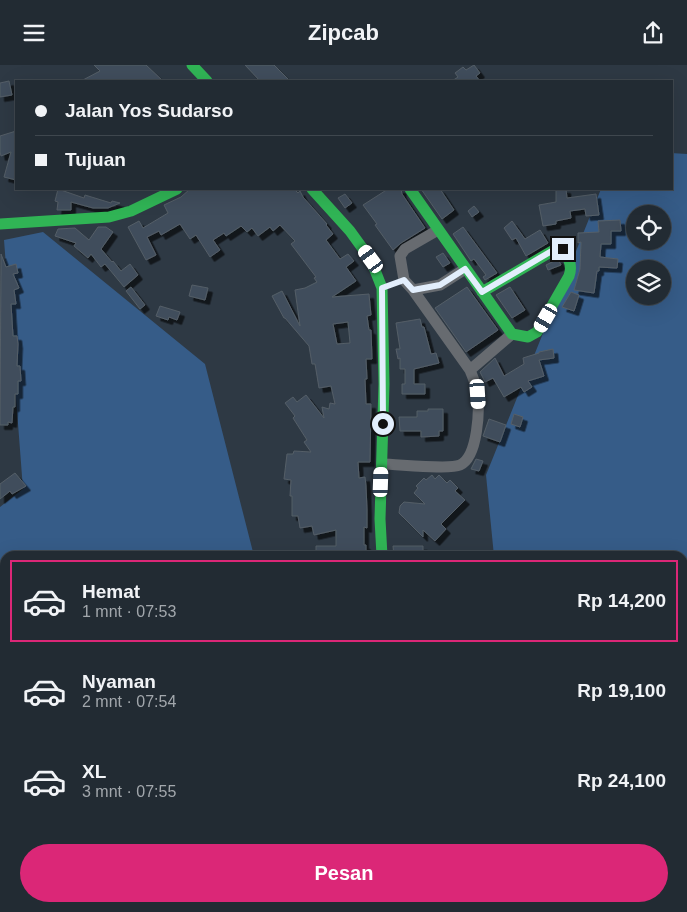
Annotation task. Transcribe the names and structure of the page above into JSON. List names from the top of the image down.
{
  "page": {
    "header": "Zipcab",
    "banner": ["Jalan Yos Sudarso", "Tujuan"],
    "list": [
      {
        "name": "Hemat",
        "note": "1 mnt · 07:53",
        "value": "Rp 14,200"
      },
      {
        "name": "Nyaman",
        "note": "2 mnt · 07:54",
        "value": "Rp 19,100"
      },
      {
        "name": "XL",
        "note": "3 mnt · 07:55",
        "value": "Rp 24,100"
      }
    ],
    "buttons": "Pesan"
  }
}
